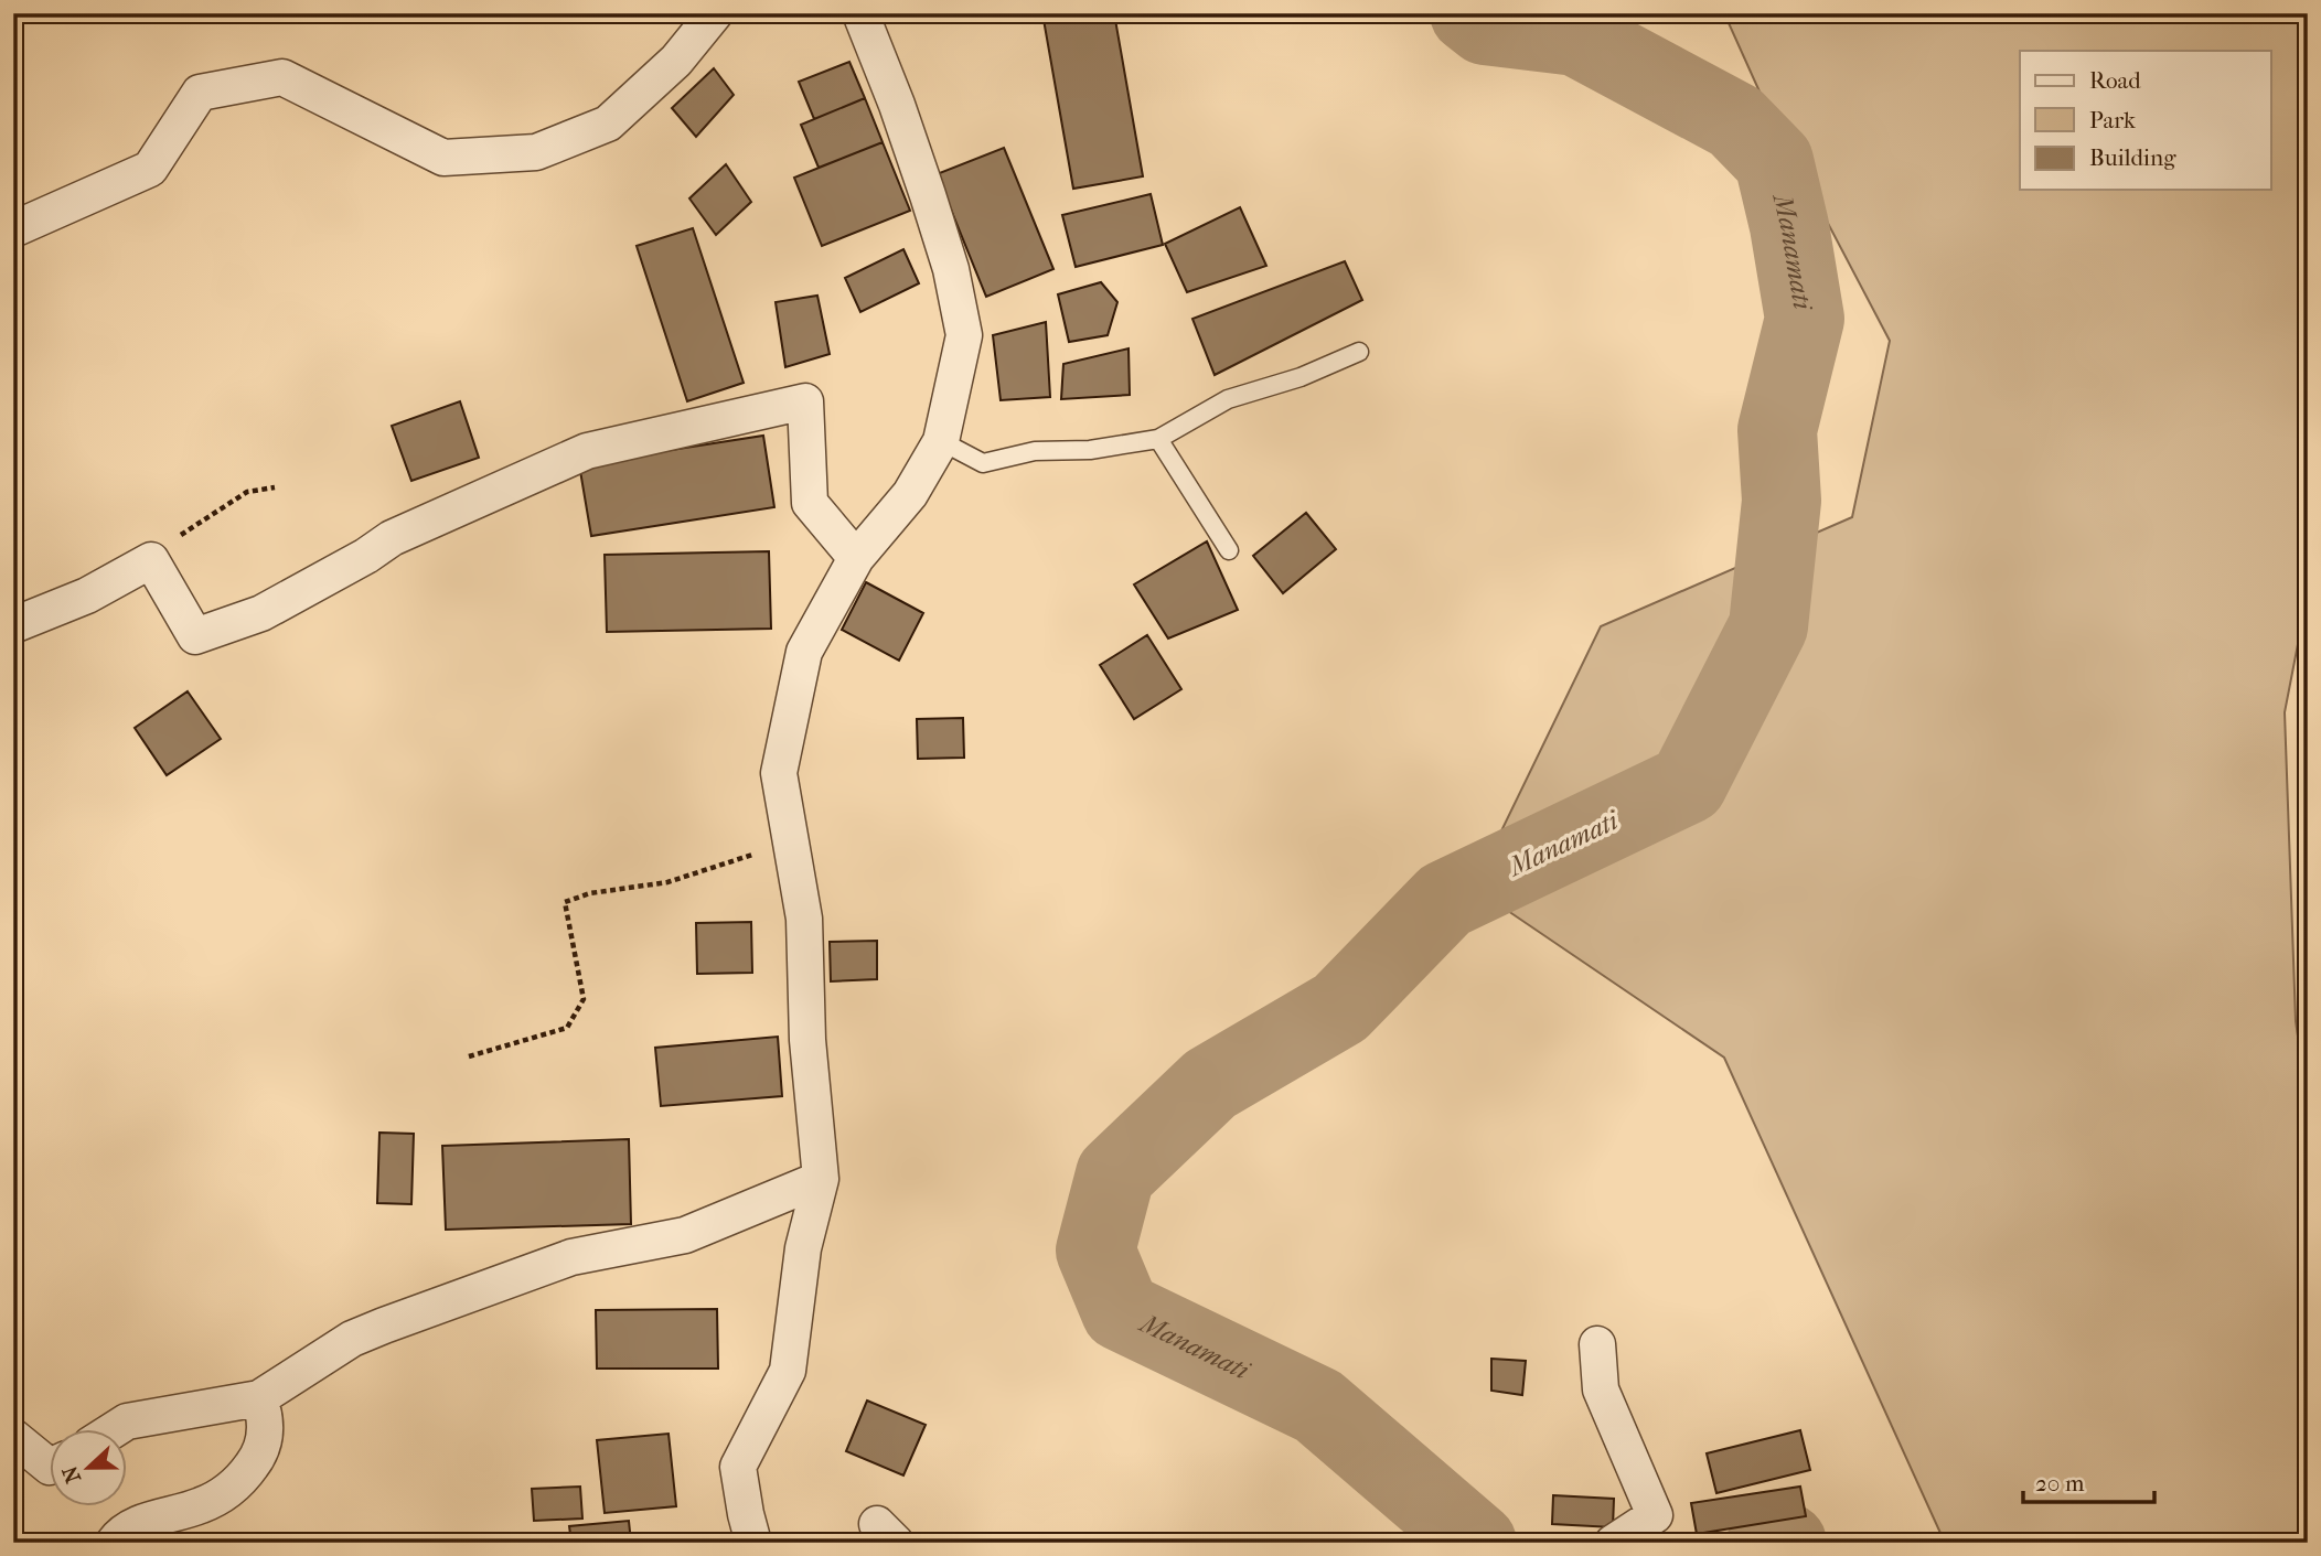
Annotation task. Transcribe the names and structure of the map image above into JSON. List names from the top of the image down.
{
  "water": ["Manamati"],
  "legend": ["Road", "Park", "Building"],
  "scale_bar": "20 m",
  "north": "left"
}
